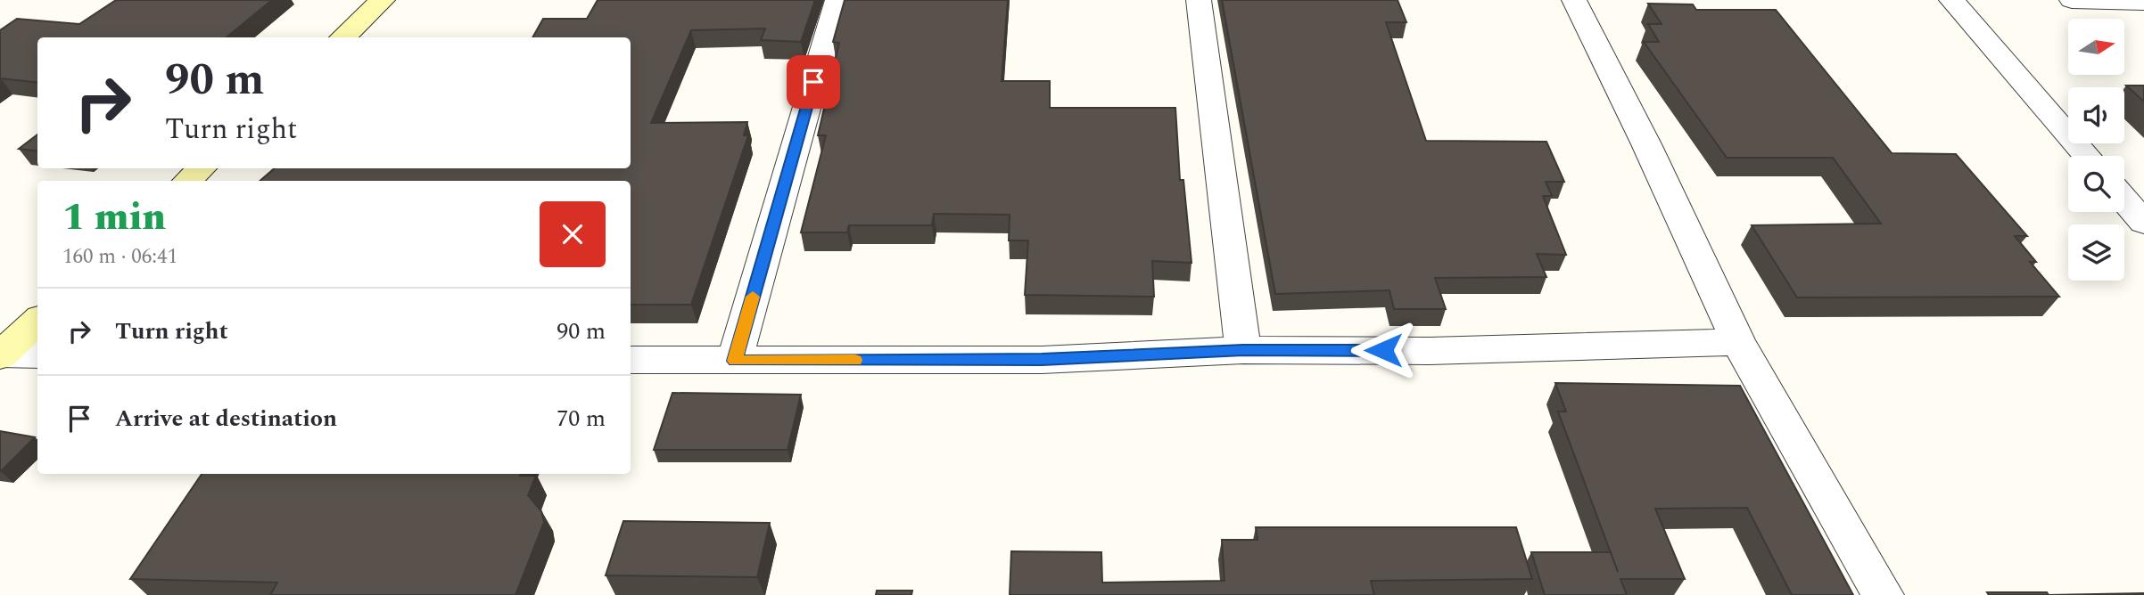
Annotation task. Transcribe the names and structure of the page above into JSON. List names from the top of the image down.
{
  "north": "right",
  "page": {
    "turn": ["90 m", "Turn right"],
    "heading": ["1 min", "160 m · 06:41"],
    "list": [
      {
        "name": "Turn right",
        "value": "90 m"
      },
      {
        "name": "Arrive at destination",
        "value": "70 m"
      }
    ]
  }
}
